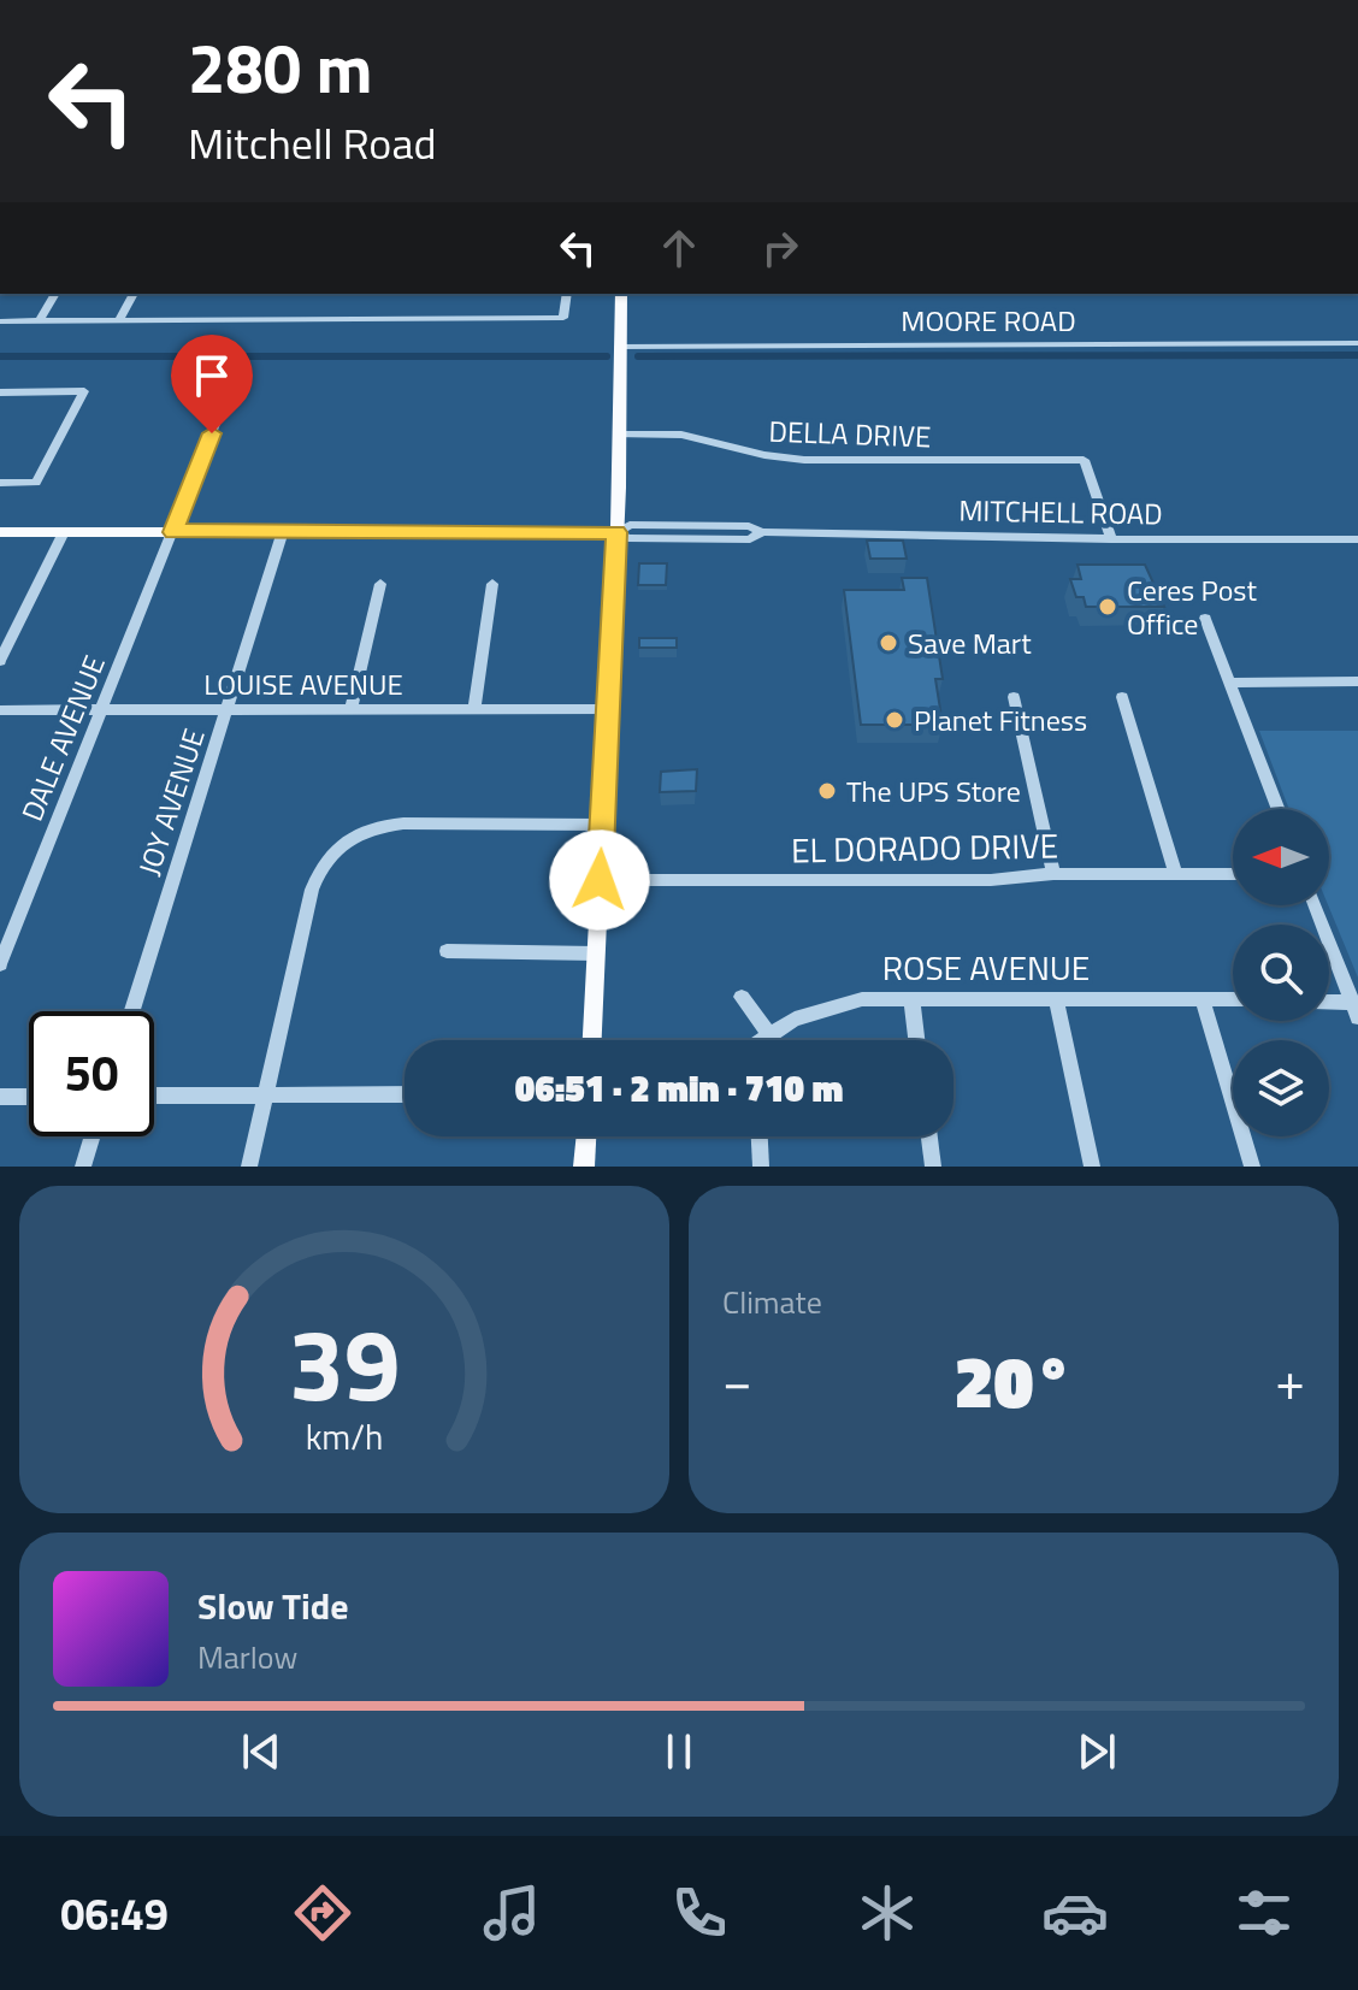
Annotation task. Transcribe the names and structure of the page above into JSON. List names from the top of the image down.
{
  "streets": {
    "main road": ["MITCHELL ROAD"],
    "street": [
      "MOORE ROAD",
      "DELLA DRIVE",
      "LOUISE AVENUE",
      "DALE AVENUE",
      "JOY AVENUE",
      "EL DORADO DRIVE",
      "ROSE AVENUE"
    ]
  },
  "crossings": [
    ["DELLA DRIVE", "MITCHELL ROAD"],
    ["MITCHELL ROAD", "DALE AVENUE"],
    ["MITCHELL ROAD", "JOY AVENUE"],
    ["LOUISE AVENUE", "DALE AVENUE"],
    ["LOUISE AVENUE", "JOY AVENUE"]
  ],
  "places": [
    "Ceres Post Office",
    "Save Mart",
    "Planet Fitness",
    "The UPS Store"
  ],
  "north": "left",
  "page": {
    "turn": ["280 m", "Mitchell Road"],
    "limit": "50",
    "trip": "06:51 · 2 min · 710 m",
    "tile": "Climate",
    "heat": ["−", "20°", "+"],
    "song": ["Slow Tide", "Marlow"],
    "tabs": "06:49",
    "gauge": ["39", "km/h"]
  }
}
